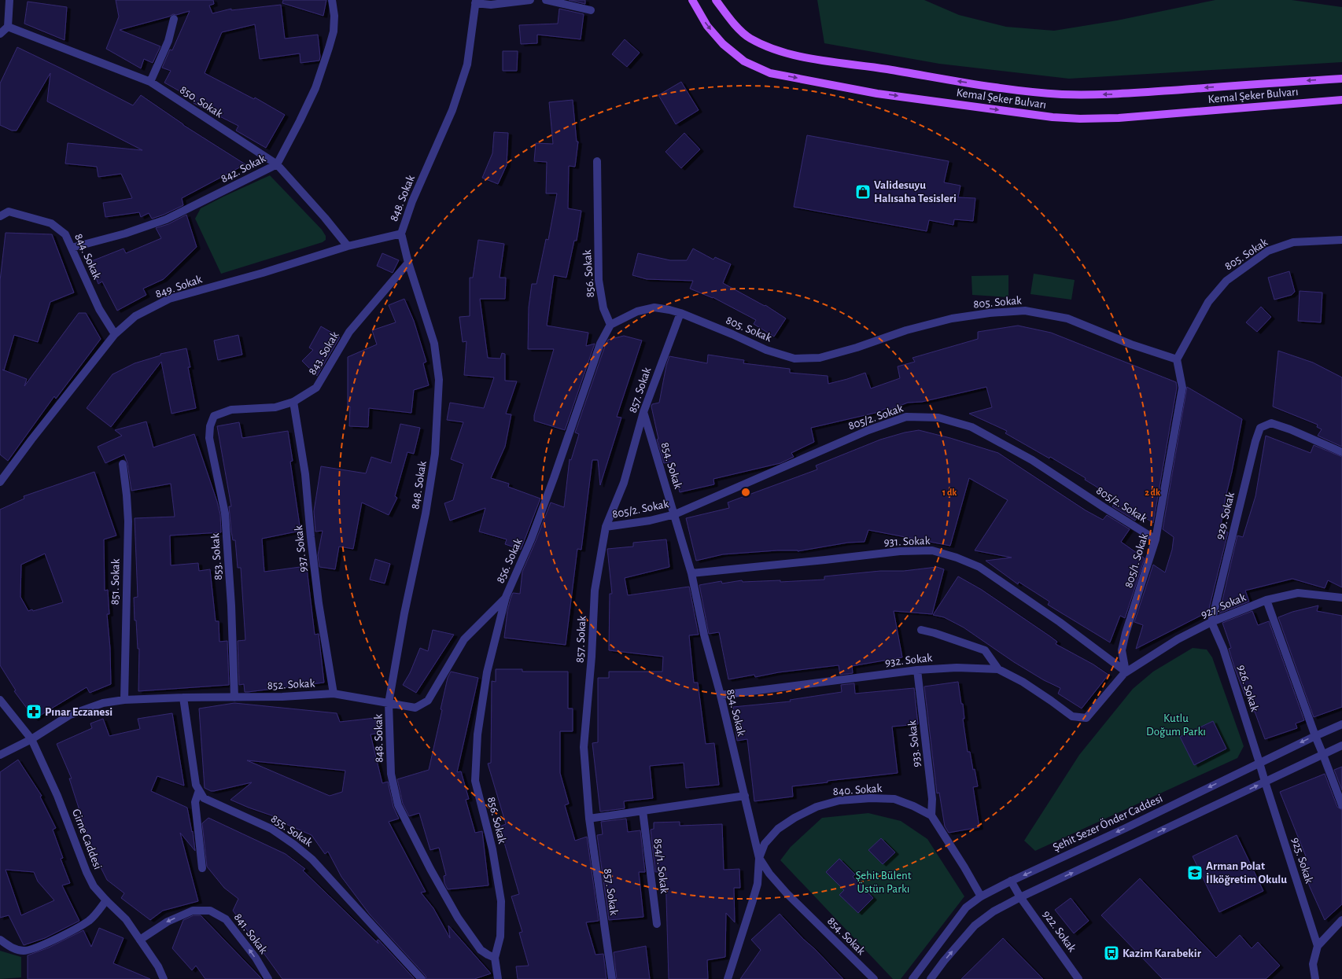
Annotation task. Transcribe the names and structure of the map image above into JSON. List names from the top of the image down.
{
  "streets": {
    "main road": ["Kemal Şeker Bulvarı"],
    "street": [
      "850. Sokak",
      "842. Sokak",
      "848. Sokak",
      "805. Sokak",
      "844. Sokak",
      "856. Sokak",
      "849. Sokak",
      "843. Sokak",
      "857. Sokak",
      "805/2. Sokak",
      "854. Sokak",
      "929. Sokak",
      "931. Sokak",
      "937. Sokak",
      "853. Sokak",
      "805/1. Sokak",
      "851. Sokak",
      "927. Sokak",
      "932. Sokak",
      "852. Sokak",
      "926. Sokak",
      "933. Sokak",
      "840. Sokak",
      "Şehit Sezer Önder Caddesi",
      "855. Sokak",
      "Girne Caddesi",
      "925. Sokak",
      "854/1. Sokak",
      "922. Sokak",
      "841. Sokak"
    ]
  },
  "crossings": [
    ["850. Sokak", "842. Sokak"],
    ["850. Sokak", "849. Sokak"],
    ["842. Sokak", "844. Sokak"],
    ["848. Sokak", "856. Sokak"],
    ["848. Sokak", "849. Sokak"],
    ["848. Sokak", "843. Sokak"],
    ["848. Sokak", "852. Sokak"],
    ["805. Sokak", "856. Sokak"],
    ["805. Sokak", "857. Sokak"],
    ["805. Sokak", "805/1. Sokak"],
    ["844. Sokak", "849. Sokak"],
    ["856. Sokak", "852. Sokak"],
    ["843. Sokak", "937. Sokak"],
    ["843. Sokak", "853. Sokak"],
    ["857. Sokak", "805/2. Sokak"],
    ["857. Sokak", "854. Sokak"],
    ["805/2. Sokak", "854. Sokak"],
    ["805/2. Sokak", "805/1. Sokak"],
    ["854. Sokak", "931. Sokak"],
    ["854. Sokak", "932. Sokak"],
    ["854. Sokak", "840. Sokak"],
    ["929. Sokak", "927. Sokak"],
    ["929. Sokak", "926. Sokak"],
    ["931. Sokak", "805/1. Sokak"],
    ["931. Sokak", "927. Sokak"],
    ["931. Sokak", "932. Sokak"],
    ["937. Sokak", "852. Sokak"],
    ["853. Sokak", "852. Sokak"],
    ["805/1. Sokak", "927. Sokak"],
    ["805/1. Sokak", "932. Sokak"],
    ["851. Sokak", "852. Sokak"],
    ["927. Sokak", "932. Sokak"],
    ["927. Sokak", "926. Sokak"],
    ["932. Sokak", "933. Sokak"],
    ["852. Sokak", "855. Sokak"],
    ["852. Sokak", "Girne Caddesi"],
    ["926. Sokak", "Şehit Sezer Önder Caddesi"],
    ["926. Sokak", "925. Sokak"],
    ["933. Sokak", "840. Sokak"],
    ["840. Sokak", "Şehit Sezer Önder Caddesi"],
    ["Şehit Sezer Önder Caddesi", "922. Sokak"],
    ["Girne Caddesi", "841. Sokak"]
  ],
  "parks": ["Kutlu Doğum Parkı", "Şehit Bülent Üstün Parkı"],
  "places": {
    "shop": ["Validesuyu Halısaha Tesisleri"],
    "pharmacy": ["Pınar Eczanesi"],
    "school or university": ["Arman Polat İlköğretim Okulu"],
    "bus stop": ["Kazim Karabekir"]
  },
  "rings": ["1 dk", "2 dk"]
}
